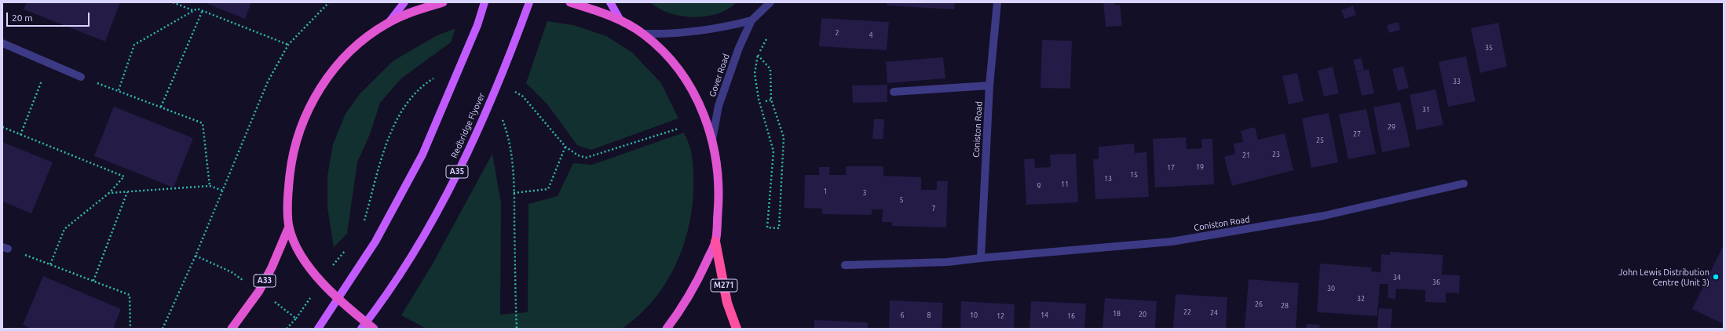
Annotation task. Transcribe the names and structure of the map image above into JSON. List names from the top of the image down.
{
  "streets": {
    "highway": ["A33", "M271"],
    "main road": ["Redbridge Flyover", "A35"],
    "street": ["Gover Road", "Coniston Road"]
  },
  "places": ["John Lewis Distribution Centre (Unit 3)"],
  "house_numbers": [
    "2",
    "4",
    "35",
    "33",
    "31",
    "29",
    "27",
    "25",
    "23",
    "21",
    "19",
    "17",
    "15",
    "13",
    "11",
    "9",
    "1",
    "3",
    "5",
    "7",
    "34",
    "36",
    "30",
    "32",
    "26",
    "28",
    "22",
    "24",
    "18",
    "20",
    "6",
    "8",
    "10",
    "14",
    "12",
    "16"
  ],
  "scale_bar": "20 m"
}
